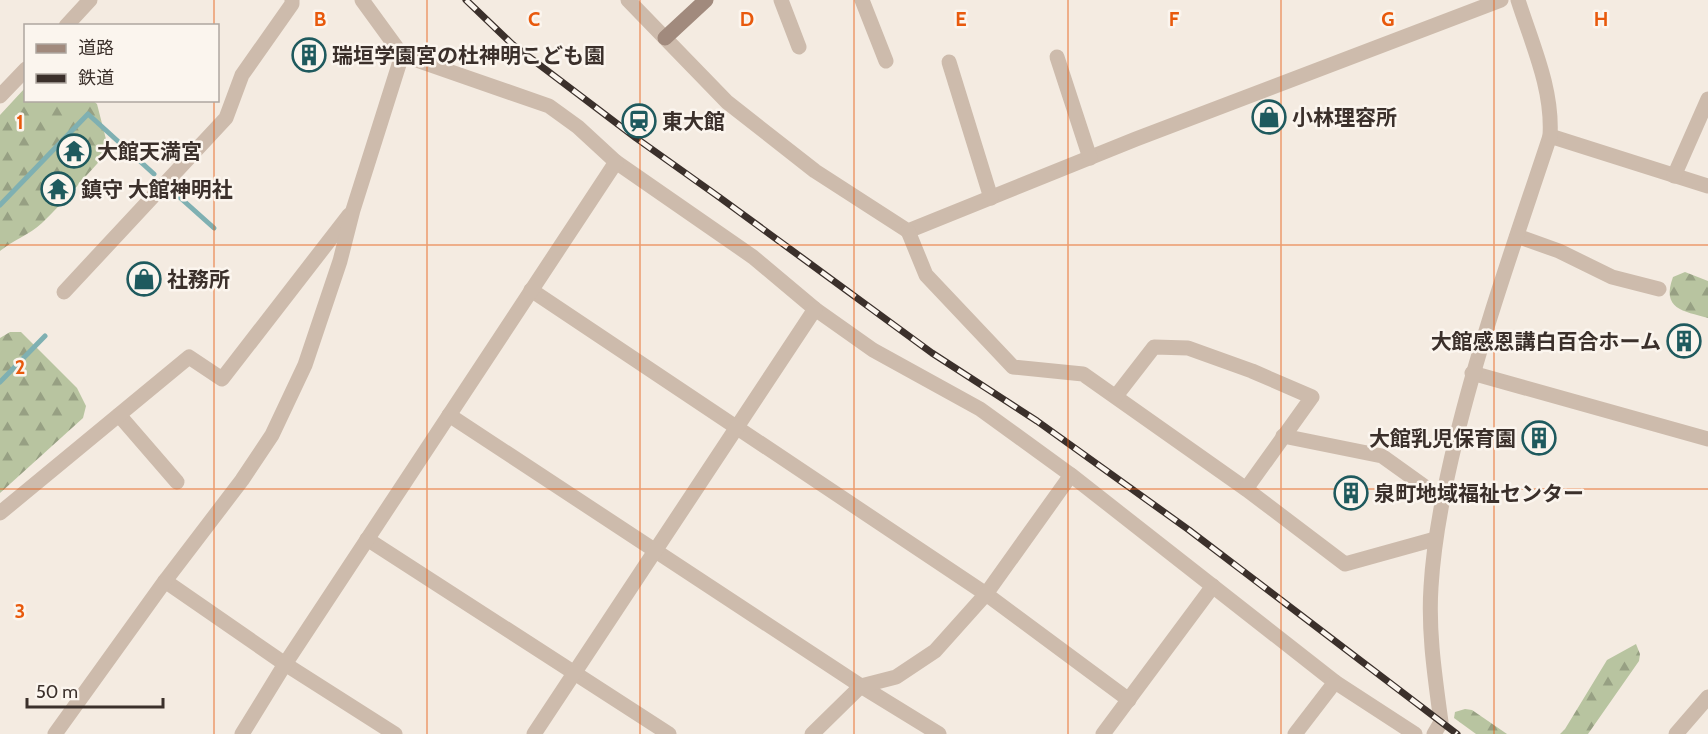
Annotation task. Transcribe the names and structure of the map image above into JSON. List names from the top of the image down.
{
  "places": {
    "building": [
      "瑞垣学園宮の杜神明こども園",
      "大館感恩講白百合ホーム",
      "大館乳児保育園",
      "泉町地域福祉センター"
    ],
    "shop": ["小林理容所", "社務所"],
    "station": ["東大館"],
    "temple": ["大館天満宮", "鎮守 大館神明社"]
  },
  "legend": ["道路", "鉄道"],
  "scale_bar": "50 m",
  "grid": {
    "columns": [
      "B",
      "C",
      "D",
      "E",
      "F",
      "G",
      "H"
    ],
    "rows": ["1", "2", "3"]
  }
}
